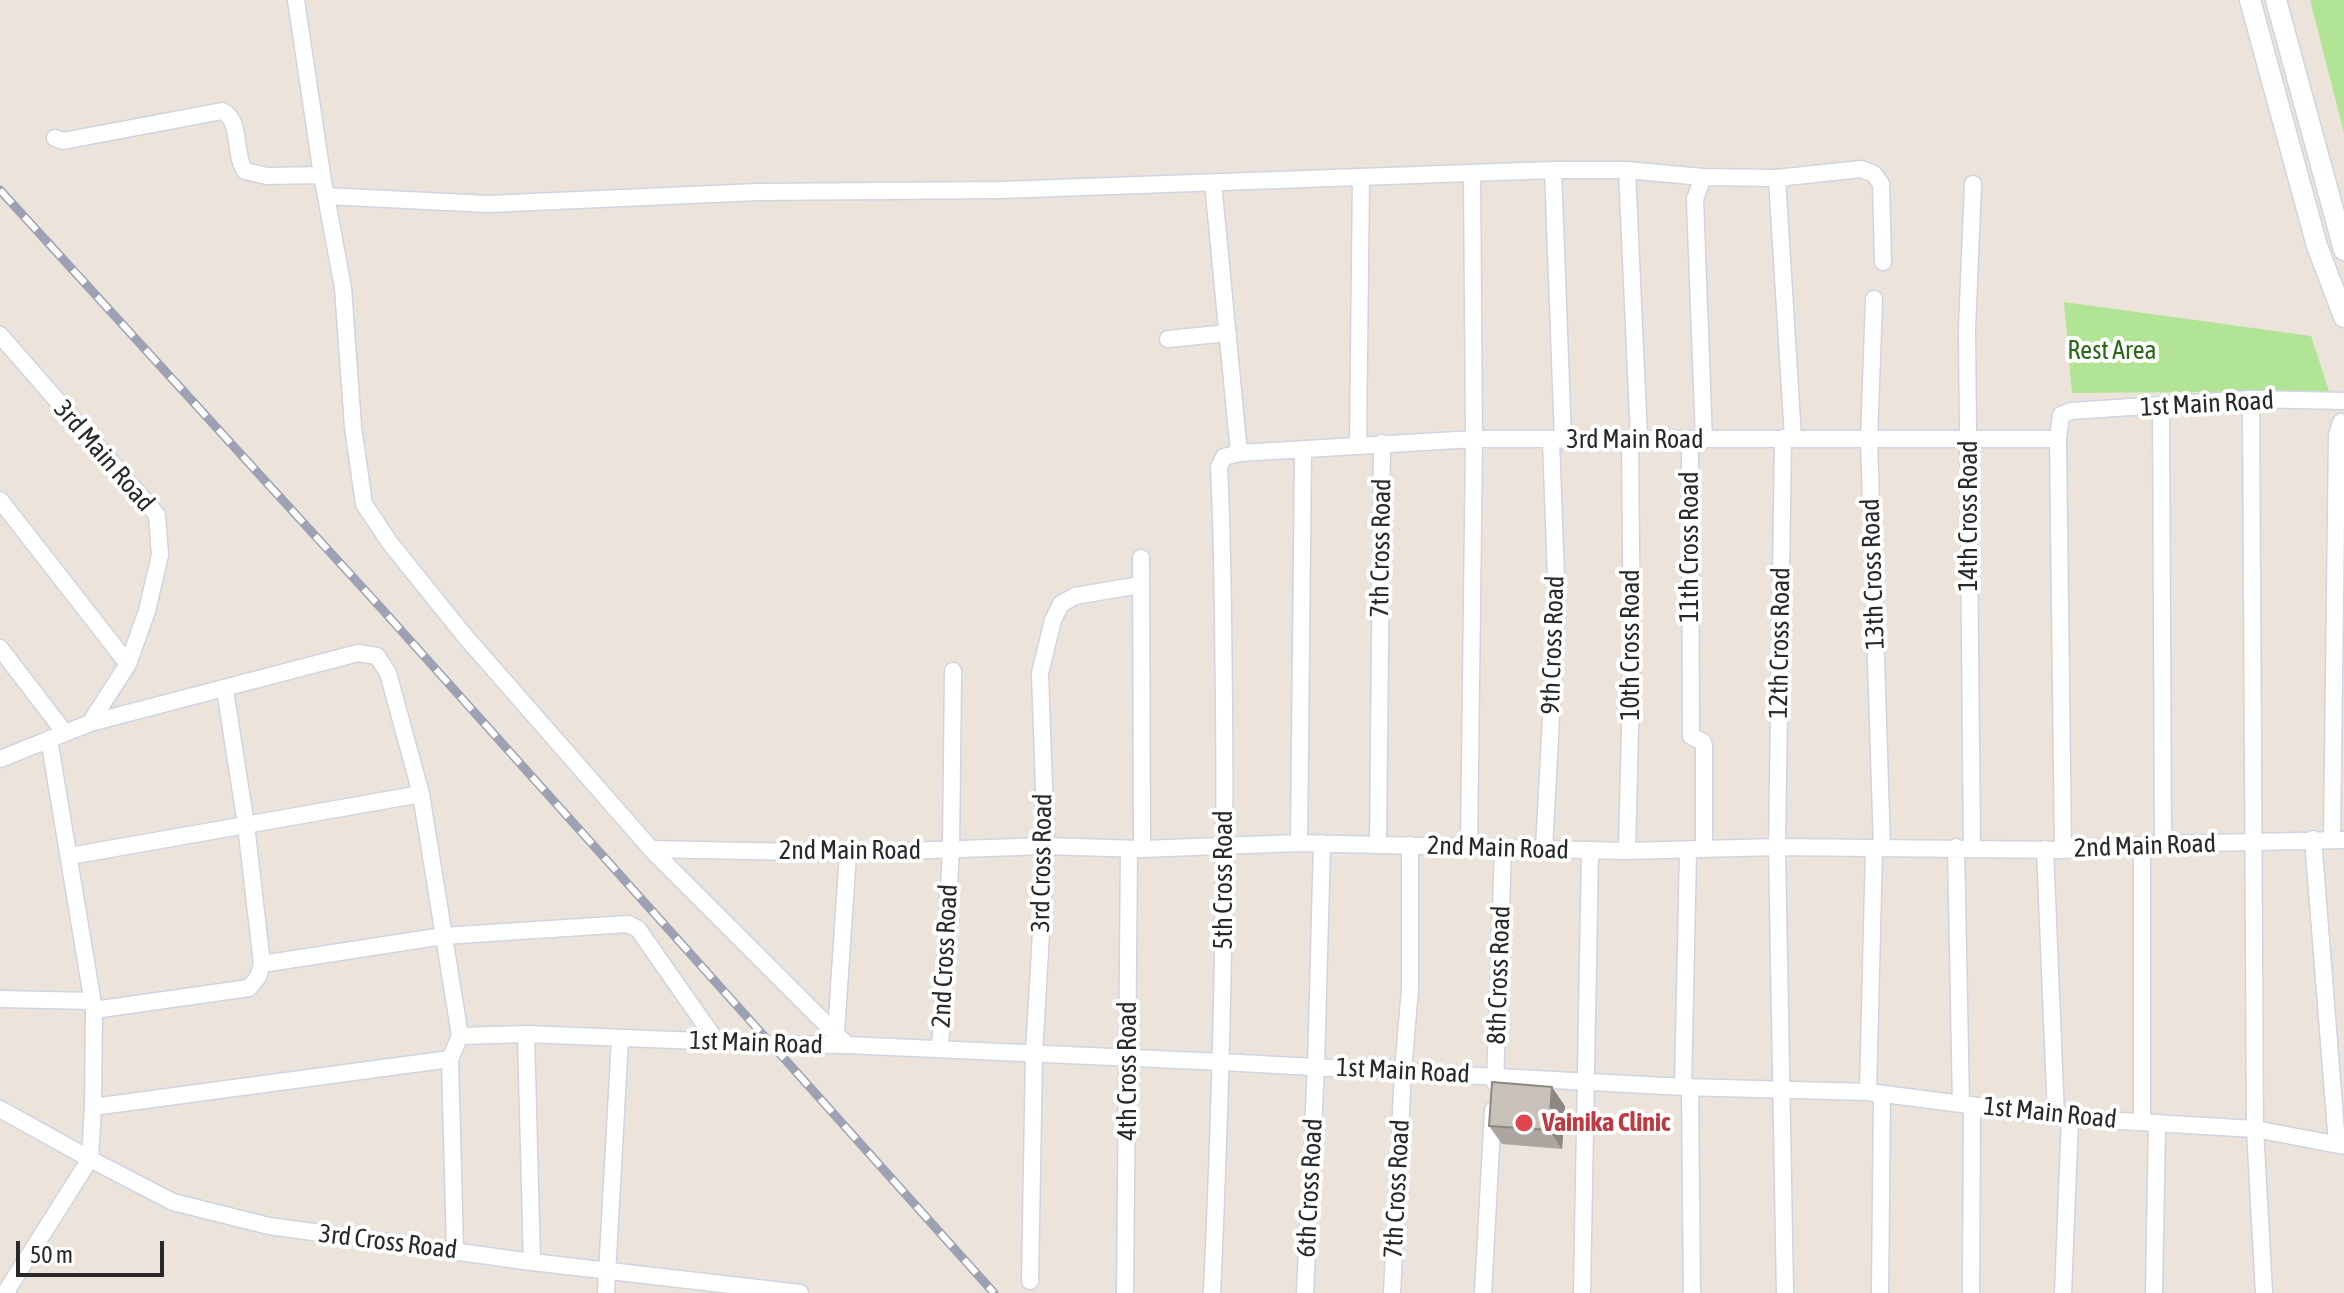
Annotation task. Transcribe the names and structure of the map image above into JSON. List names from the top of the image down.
{
  "streets": {
    "street": [
      "1st Main Road",
      "3rd Main Road",
      "14th Cross Road",
      "11th Cross Road",
      "7th Cross Road",
      "13th Cross Road",
      "12th Cross Road",
      "9th Cross Road",
      "10th Cross Road",
      "2nd Main Road",
      "3rd Cross Road",
      "5th Cross Road",
      "2nd Cross Road",
      "8th Cross Road",
      "4th Cross Road",
      "6th Cross Road"
    ]
  },
  "crossings": [
    ["1st Main Road", "3rd Main Road"],
    ["1st Main Road", "14th Cross Road"],
    ["1st Main Road", "7th Cross Road"],
    ["1st Main Road", "13th Cross Road"],
    ["1st Main Road", "12th Cross Road"],
    ["1st Main Road", "3rd Cross Road"],
    ["1st Main Road", "5th Cross Road"],
    ["1st Main Road", "2nd Cross Road"],
    ["1st Main Road", "8th Cross Road"],
    ["1st Main Road", "4th Cross Road"],
    ["1st Main Road", "6th Cross Road"],
    ["3rd Main Road", "14th Cross Road"],
    ["3rd Main Road", "11th Cross Road"],
    ["3rd Main Road", "7th Cross Road"],
    ["3rd Main Road", "13th Cross Road"],
    ["3rd Main Road", "12th Cross Road"],
    ["3rd Main Road", "9th Cross Road"],
    ["3rd Main Road", "10th Cross Road"],
    ["3rd Main Road", "5th Cross Road"],
    ["14th Cross Road", "2nd Main Road"],
    ["11th Cross Road", "2nd Main Road"],
    ["7th Cross Road", "2nd Main Road"],
    ["13th Cross Road", "2nd Main Road"],
    ["12th Cross Road", "2nd Main Road"],
    ["9th Cross Road", "2nd Main Road"],
    ["10th Cross Road", "2nd Main Road"],
    ["2nd Main Road", "3rd Cross Road"],
    ["2nd Main Road", "5th Cross Road"],
    ["2nd Main Road", "2nd Cross Road"],
    ["2nd Main Road", "8th Cross Road"],
    ["2nd Main Road", "4th Cross Road"],
    ["2nd Main Road", "6th Cross Road"],
    ["3rd Cross Road", "4th Cross Road"]
  ],
  "parks": ["Rest Area"],
  "places": ["Vainika Clinic"],
  "scale_bar": "50 m"
}
